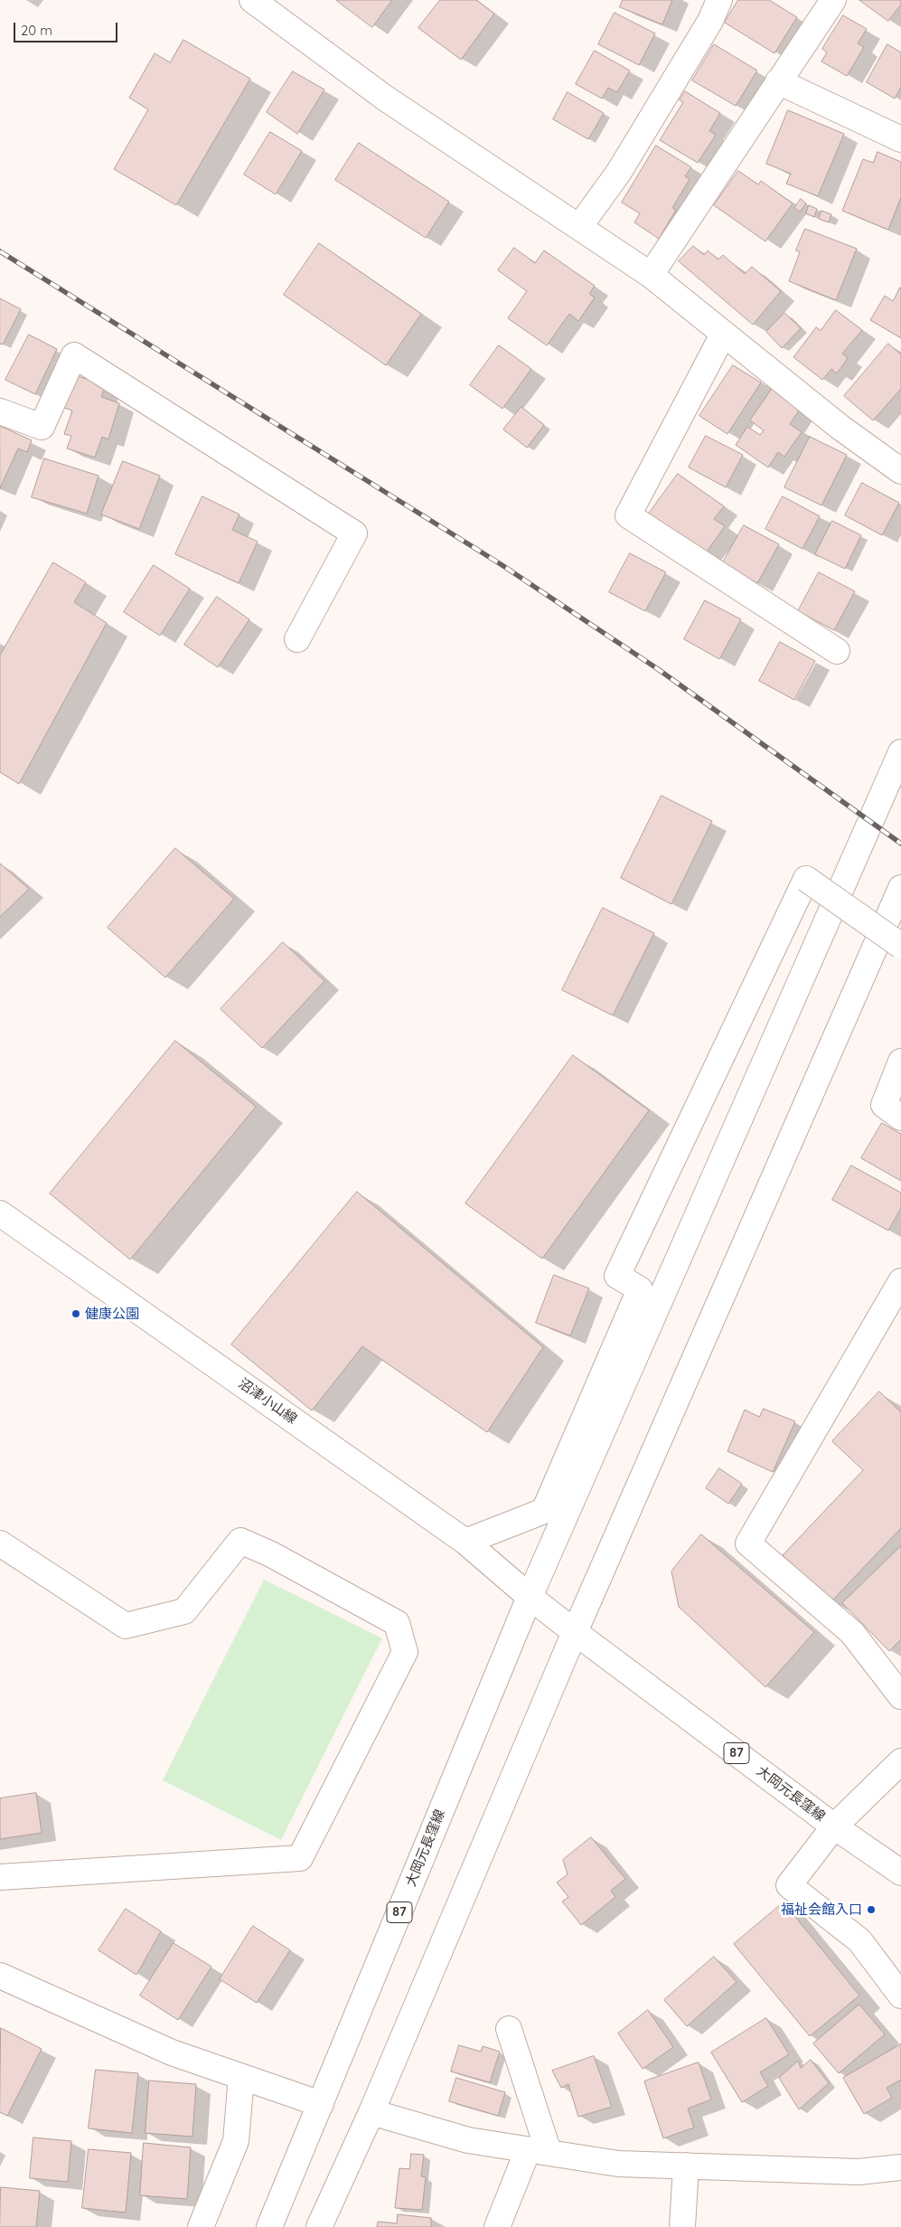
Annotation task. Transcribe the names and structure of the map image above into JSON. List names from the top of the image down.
{
  "streets": {
    "street": ["沼津小山線", "87", "大岡元長窪線"]
  },
  "crossings": [
    ["沼津小山線", "大岡元長窪線"]
  ],
  "places": ["健康公園", "福祉会館入口"],
  "scale_bar": "20 m"
}
